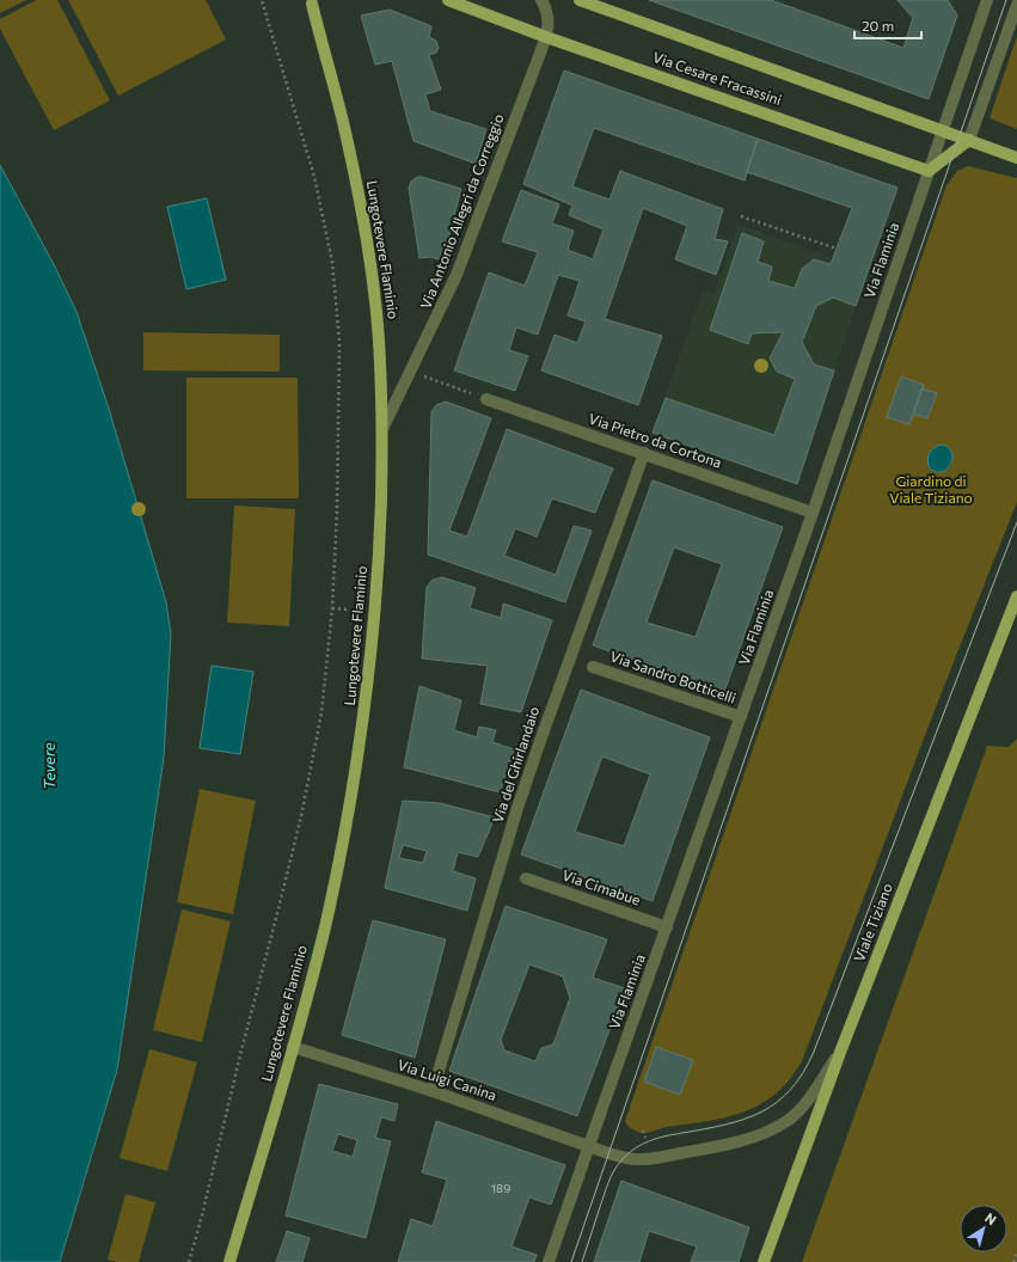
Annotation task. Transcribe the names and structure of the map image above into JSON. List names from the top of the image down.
{
  "streets": {
    "main road": ["Via Cesare Fracassini", "Lungotevere Flaminio", "Viale Tiziano"],
    "street": [
      "Via Antonio Allegri da Correggio",
      "Via Flaminia",
      "Via Pietro da Cortona",
      "Via Sandro Botticelli",
      "Via del Ghirlandaio",
      "Via Cimabue",
      "Via Luigi Canina"
    ]
  },
  "crossings": [
    ["Via Cesare Fracassini", "Via Antonio Allegri da Correggio"],
    ["Via Cesare Fracassini", "Via Flaminia"],
    ["Via Antonio Allegri da Correggio", "Lungotevere Flaminio"],
    ["Lungotevere Flaminio", "Via Luigi Canina"],
    ["Via Flaminia", "Via Pietro da Cortona"],
    ["Via Flaminia", "Via Sandro Botticelli"],
    ["Via Flaminia", "Via Cimabue"],
    ["Via Flaminia", "Via Luigi Canina"],
    ["Via Pietro da Cortona", "Via del Ghirlandaio"],
    ["Via del Ghirlandaio", "Via Luigi Canina"],
    ["Viale Tiziano", "Via Luigi Canina"]
  ],
  "water": ["Tevere"],
  "parks": ["Giardino di Viale Tiziano"],
  "house_numbers": ["189"],
  "scale_bar": "20 m",
  "north": "top right"
}
